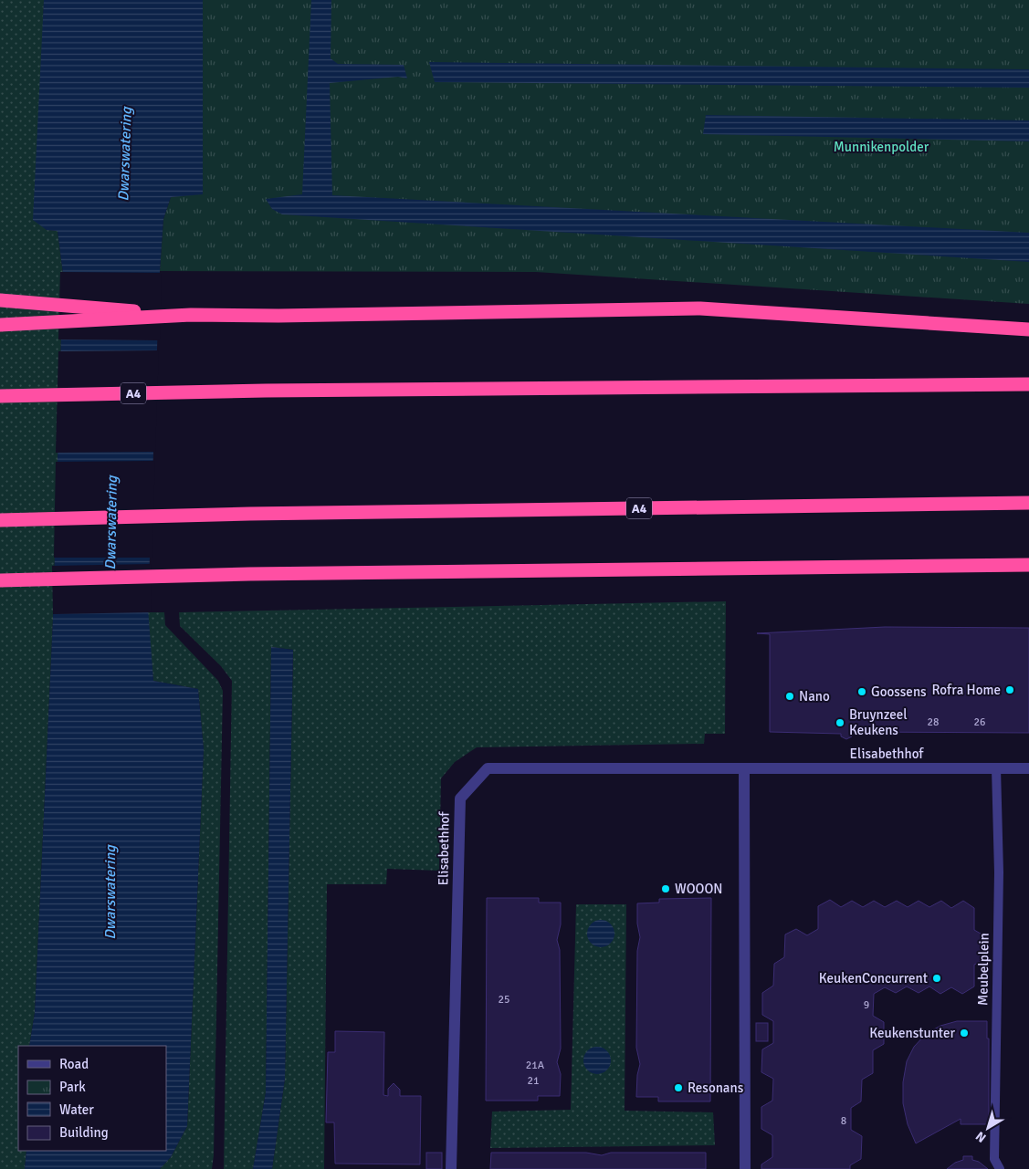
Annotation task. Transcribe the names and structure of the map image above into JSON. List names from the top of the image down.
{
  "streets": {
    "highway": ["A4"],
    "street": ["Elisabethhof"],
    "lane": ["Meubelplein"]
  },
  "crossings": [
    ["Elisabethhof", "Meubelplein"]
  ],
  "water": ["Dwarswatering"],
  "parks": ["Munnikenpolder"],
  "places": [
    "Rofra Home",
    "Goossens",
    "Nano",
    "Bruynzeel Keukens",
    "WOOON",
    "KeukenConcurrent",
    "Keukenstunter",
    "Resonans"
  ],
  "house_numbers": [
    "28",
    "26",
    "25",
    "9",
    "21A",
    "21",
    "8"
  ],
  "legend": [
    "Road",
    "Park",
    "Water",
    "Building"
  ],
  "north": "bottom left"
}
